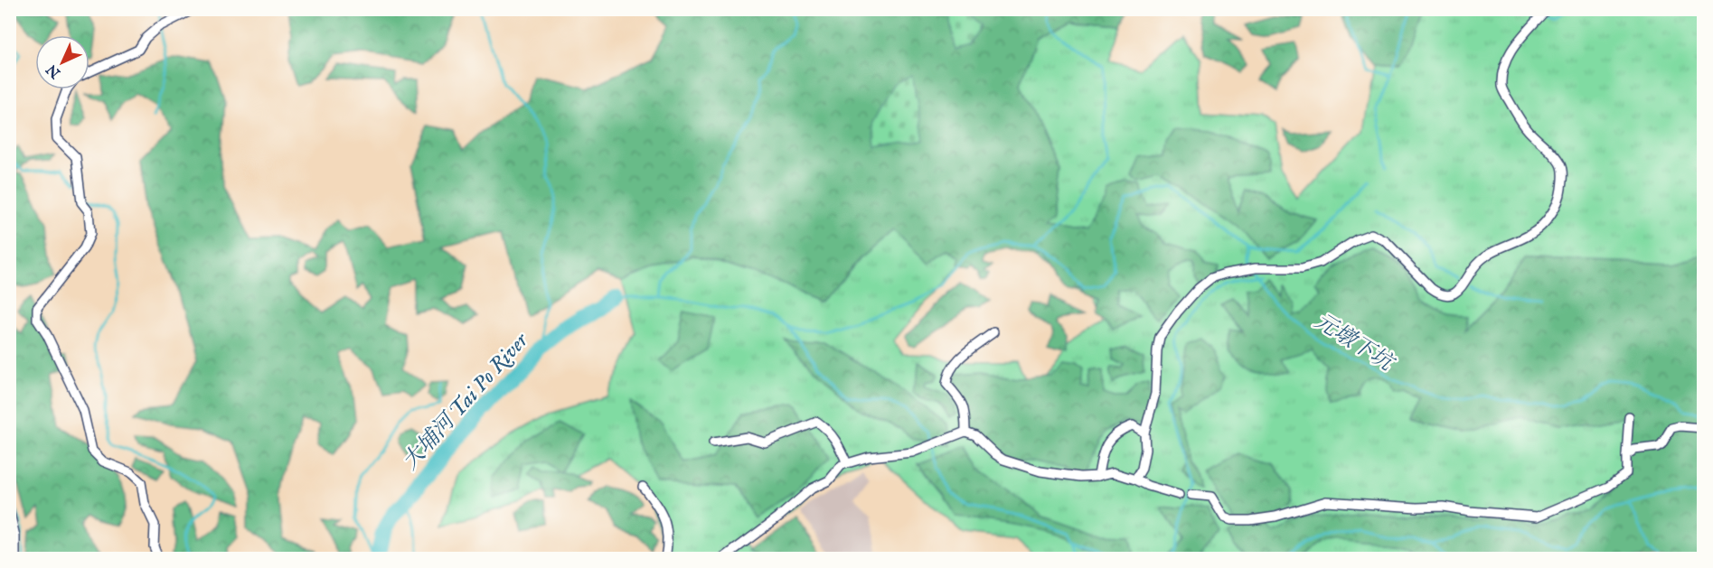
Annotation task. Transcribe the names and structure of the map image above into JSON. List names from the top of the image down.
{
  "water": ["元墩下坑", "大埔河 Tai Po River"],
  "north": "bottom left"
}
